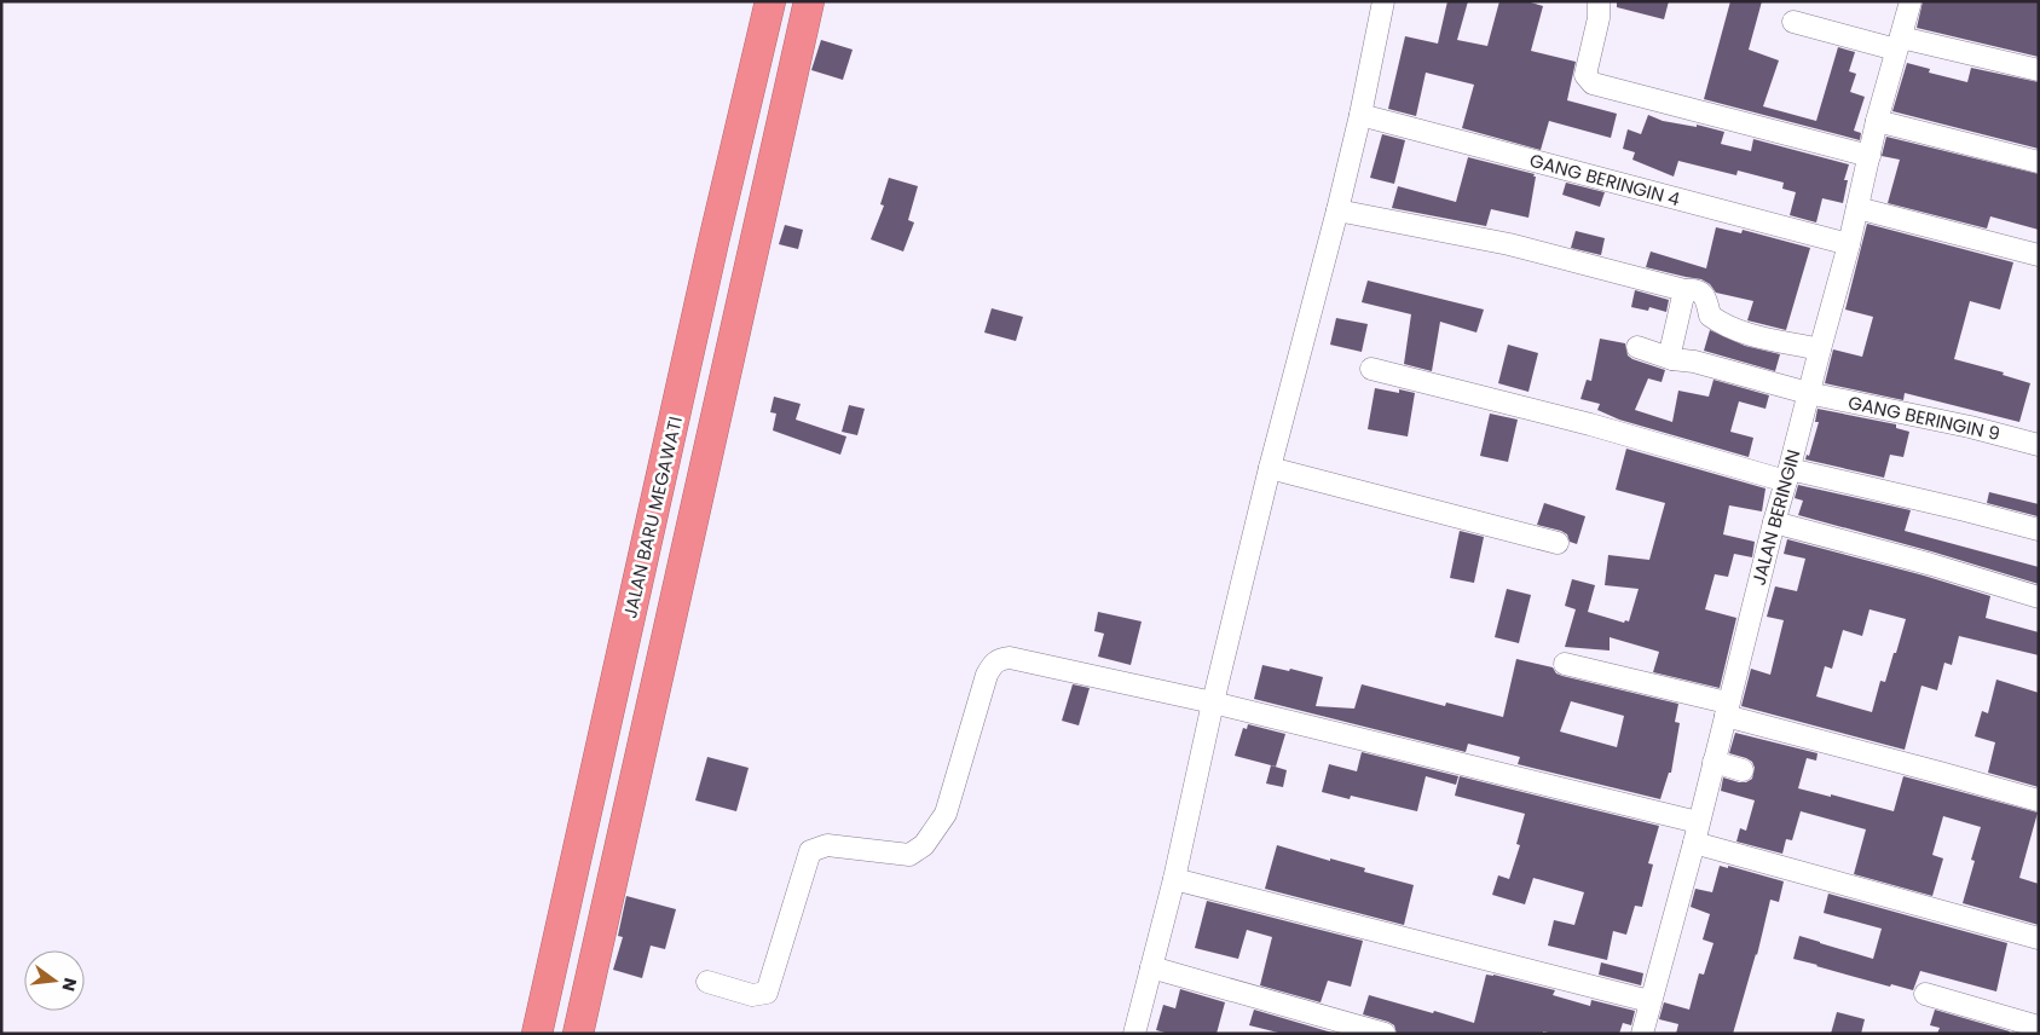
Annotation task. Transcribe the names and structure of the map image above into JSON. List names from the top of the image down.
{
  "streets": {
    "highway": ["JALAN BARU MEGAWATI"],
    "street": ["GANG BERINGIN 4", "GANG BERINGIN 9", "JALAN BERINGIN"]
  },
  "crossings": [
    ["GANG BERINGIN 4", "JALAN BERINGIN"],
    ["GANG BERINGIN 9", "JALAN BERINGIN"]
  ],
  "north": "right"
}
